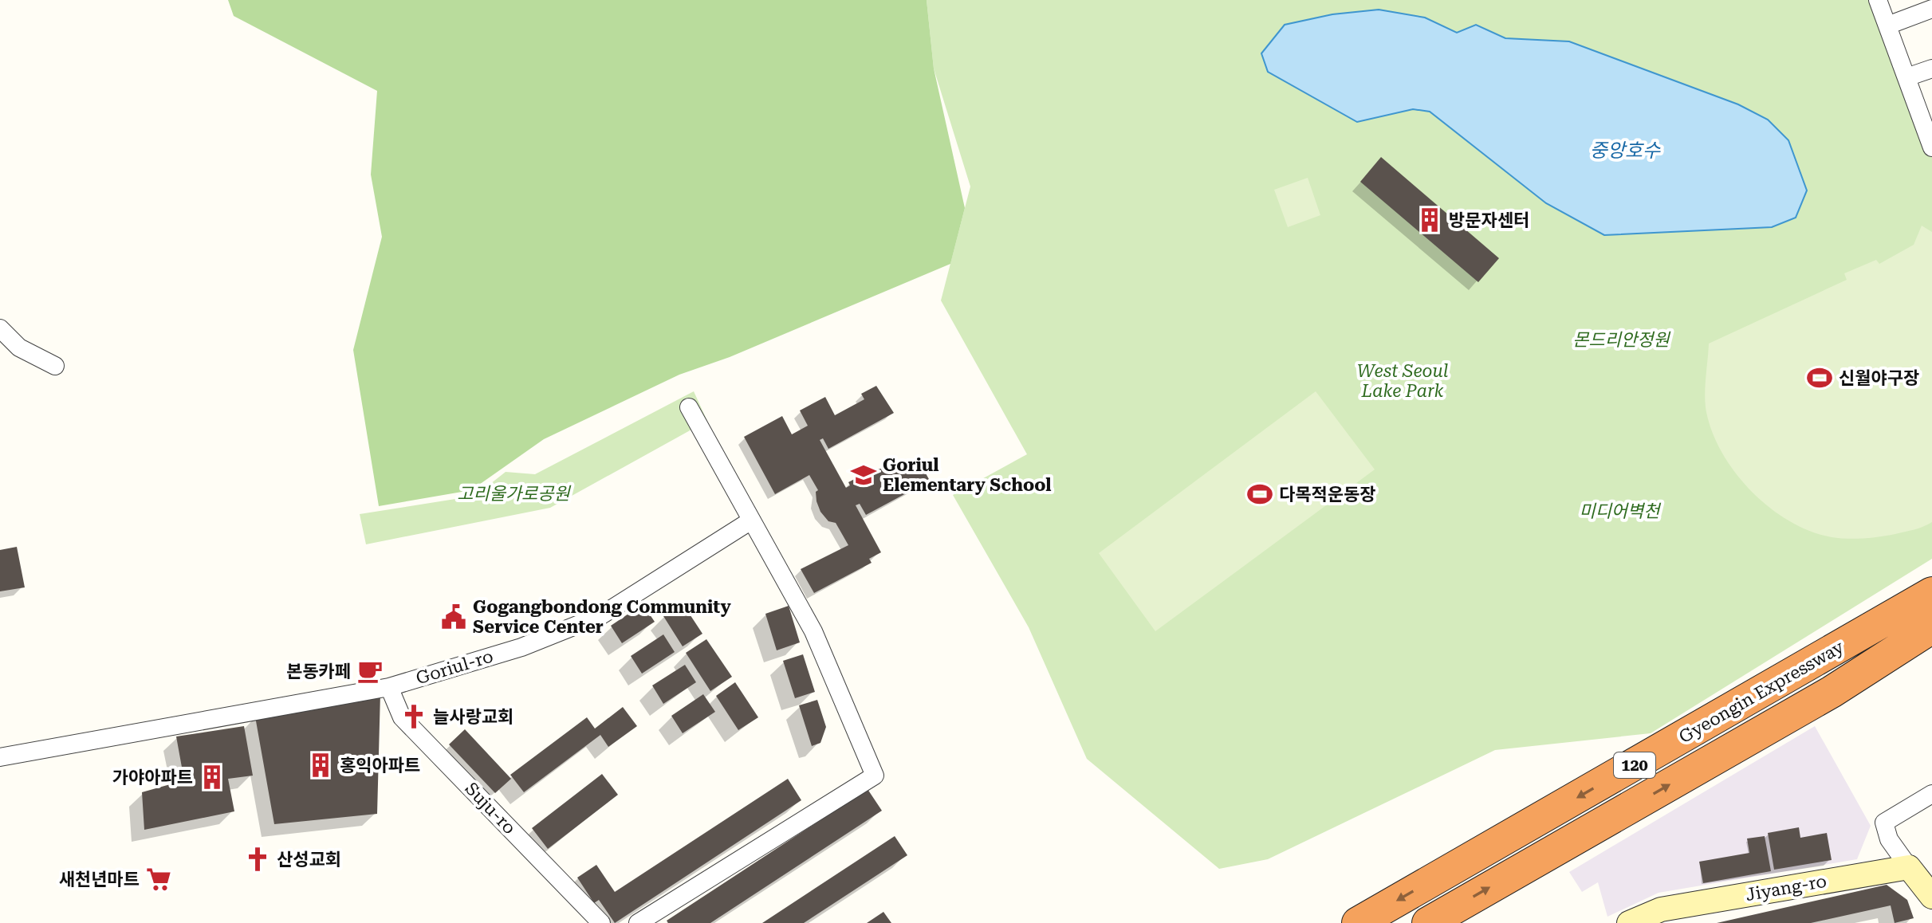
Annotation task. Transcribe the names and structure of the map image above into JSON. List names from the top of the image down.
{
  "streets": {
    "highway": ["Gyeongin Expressway", "120"],
    "street": ["Goriul-ro", "Suju-ro", "Jiyang-ro"]
  },
  "crossings": [
    ["Goriul-ro", "Suju-ro"]
  ],
  "water": ["중앙호수"],
  "parks": [
    "몬드리안정원",
    "West Seoul Lake Park",
    "고리울가로공원",
    "미디어벽천"
  ],
  "places": {
    "building": ["방문자센터", "홍익아파트", "가야아파트"],
    "sports": ["신월야구장", "다목적운동장"],
    "school or university": ["Goriul Elementary School"],
    "public building": ["Gogangbondong Community Service Center"],
    "cafe": ["본동카페"],
    "church": ["늘사랑교회", "산성교회"],
    "supermarket": ["새천년마트"]
  }
}
